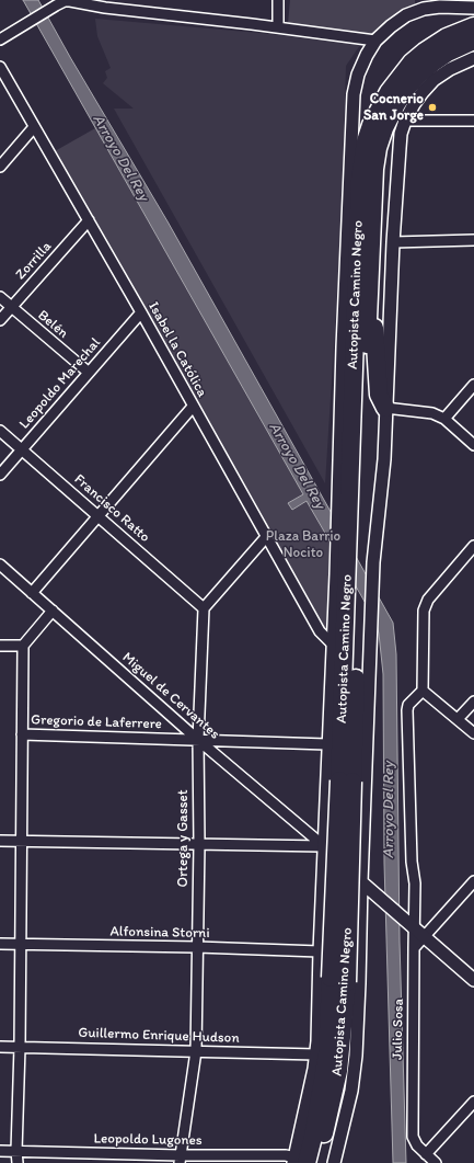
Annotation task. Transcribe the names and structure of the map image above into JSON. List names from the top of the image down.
{
  "streets": {
    "highway": ["Autopista Camino Negro"],
    "street": [
      "Zorrilla",
      "Belén",
      "Isabel la Católica",
      "Leopoldo Marechal",
      "Francisco Ratto",
      "Miguel de Cervantes",
      "Gregorio de Laferrere",
      "Ortega y Gasset",
      "Alfonsina Storni",
      "Julio Sosa",
      "Guillermo Enrique Hudson",
      "Leopoldo Lugones"
    ]
  },
  "crossings": [
    ["Zorrilla", "Belén"],
    ["Zorrilla", "Isabel la Católica"],
    ["Autopista Camino Negro", "Leopoldo Lugones"],
    ["Belén", "Leopoldo Marechal"],
    ["Isabel la Católica", "Leopoldo Marechal"],
    ["Leopoldo Marechal", "Francisco Ratto"],
    ["Francisco Ratto", "Ortega y Gasset"],
    ["Miguel de Cervantes", "Gregorio de Laferrere"],
    ["Miguel de Cervantes", "Ortega y Gasset"],
    ["Gregorio de Laferrere", "Ortega y Gasset"],
    ["Ortega y Gasset", "Alfonsina Storni"],
    ["Ortega y Gasset", "Guillermo Enrique Hudson"],
    ["Ortega y Gasset", "Leopoldo Lugones"]
  ],
  "water": ["Arroyo Del Rey"],
  "parks": ["Plaza Barrio Nocito"],
  "places": ["Cocnerio San Jorge"]
}
